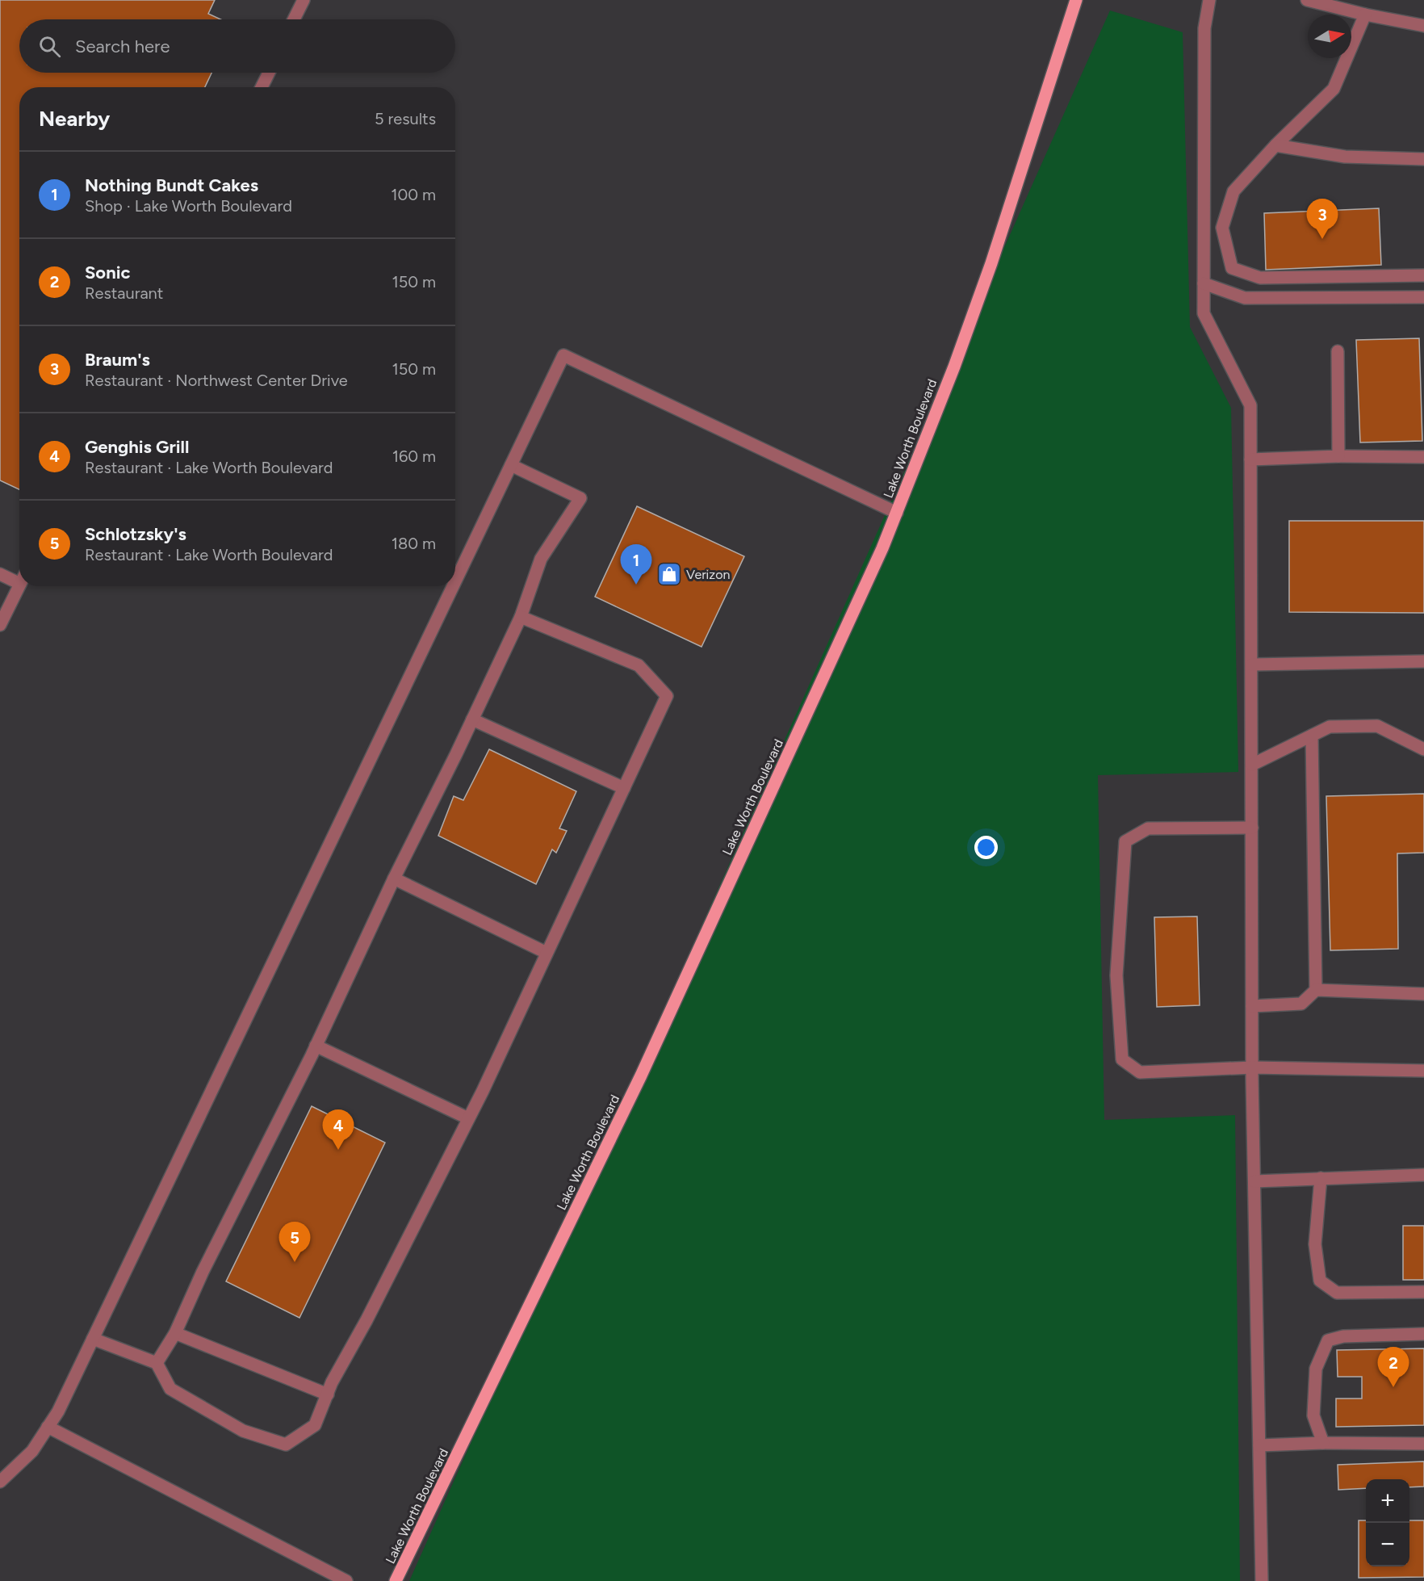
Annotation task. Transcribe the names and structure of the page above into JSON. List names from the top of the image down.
{
  "streets": {
    "main road": ["Lake Worth Boulevard"]
  },
  "places": {
    "shop": ["Verizon"]
  },
  "north": "right",
  "page": {
    "search": "Search here",
    "heading": ["Nearby", "5 results"],
    "list": [
      {
        "mark": "1",
        "name": "Nothing Bundt Cakes",
        "note": "Shop · Lake Worth Boulevard",
        "value": "100 m"
      },
      {
        "mark": "2",
        "name": "Sonic",
        "note": "Restaurant",
        "value": "150 m"
      },
      {
        "mark": "3",
        "name": "Braum's",
        "note": "Restaurant · Northwest Center Drive",
        "value": "150 m"
      },
      {
        "mark": "4",
        "name": "Genghis Grill",
        "note": "Restaurant · Lake Worth Boulevard",
        "value": "160 m"
      },
      {
        "mark": "5",
        "name": "Schlotzsky's",
        "note": "Restaurant · Lake Worth Boulevard",
        "value": "180 m"
      }
    ],
    "pins": [
      "3",
      "1",
      "4",
      "5",
      "2"
    ],
    "map_buttons": ["+", "−"]
  }
}
